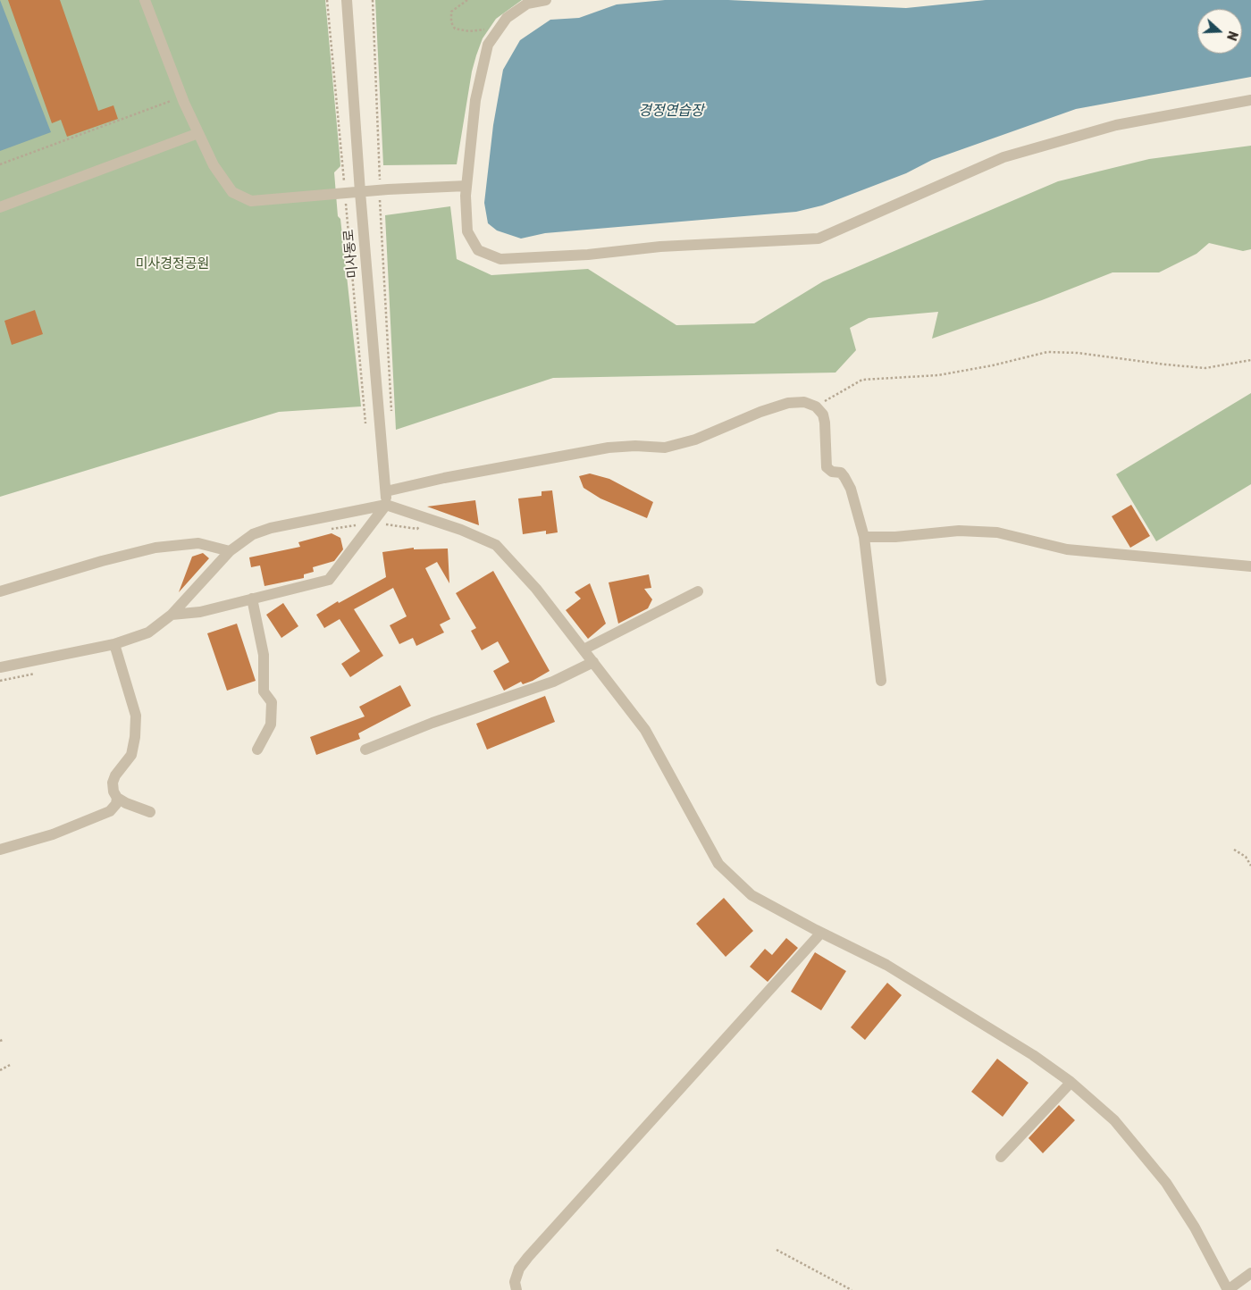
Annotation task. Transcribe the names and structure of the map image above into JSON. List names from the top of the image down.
{
  "streets": {
    "street": ["미사동로"]
  },
  "water": ["경정연습장"],
  "parks": ["미사경정공원"],
  "north": "right"
}
